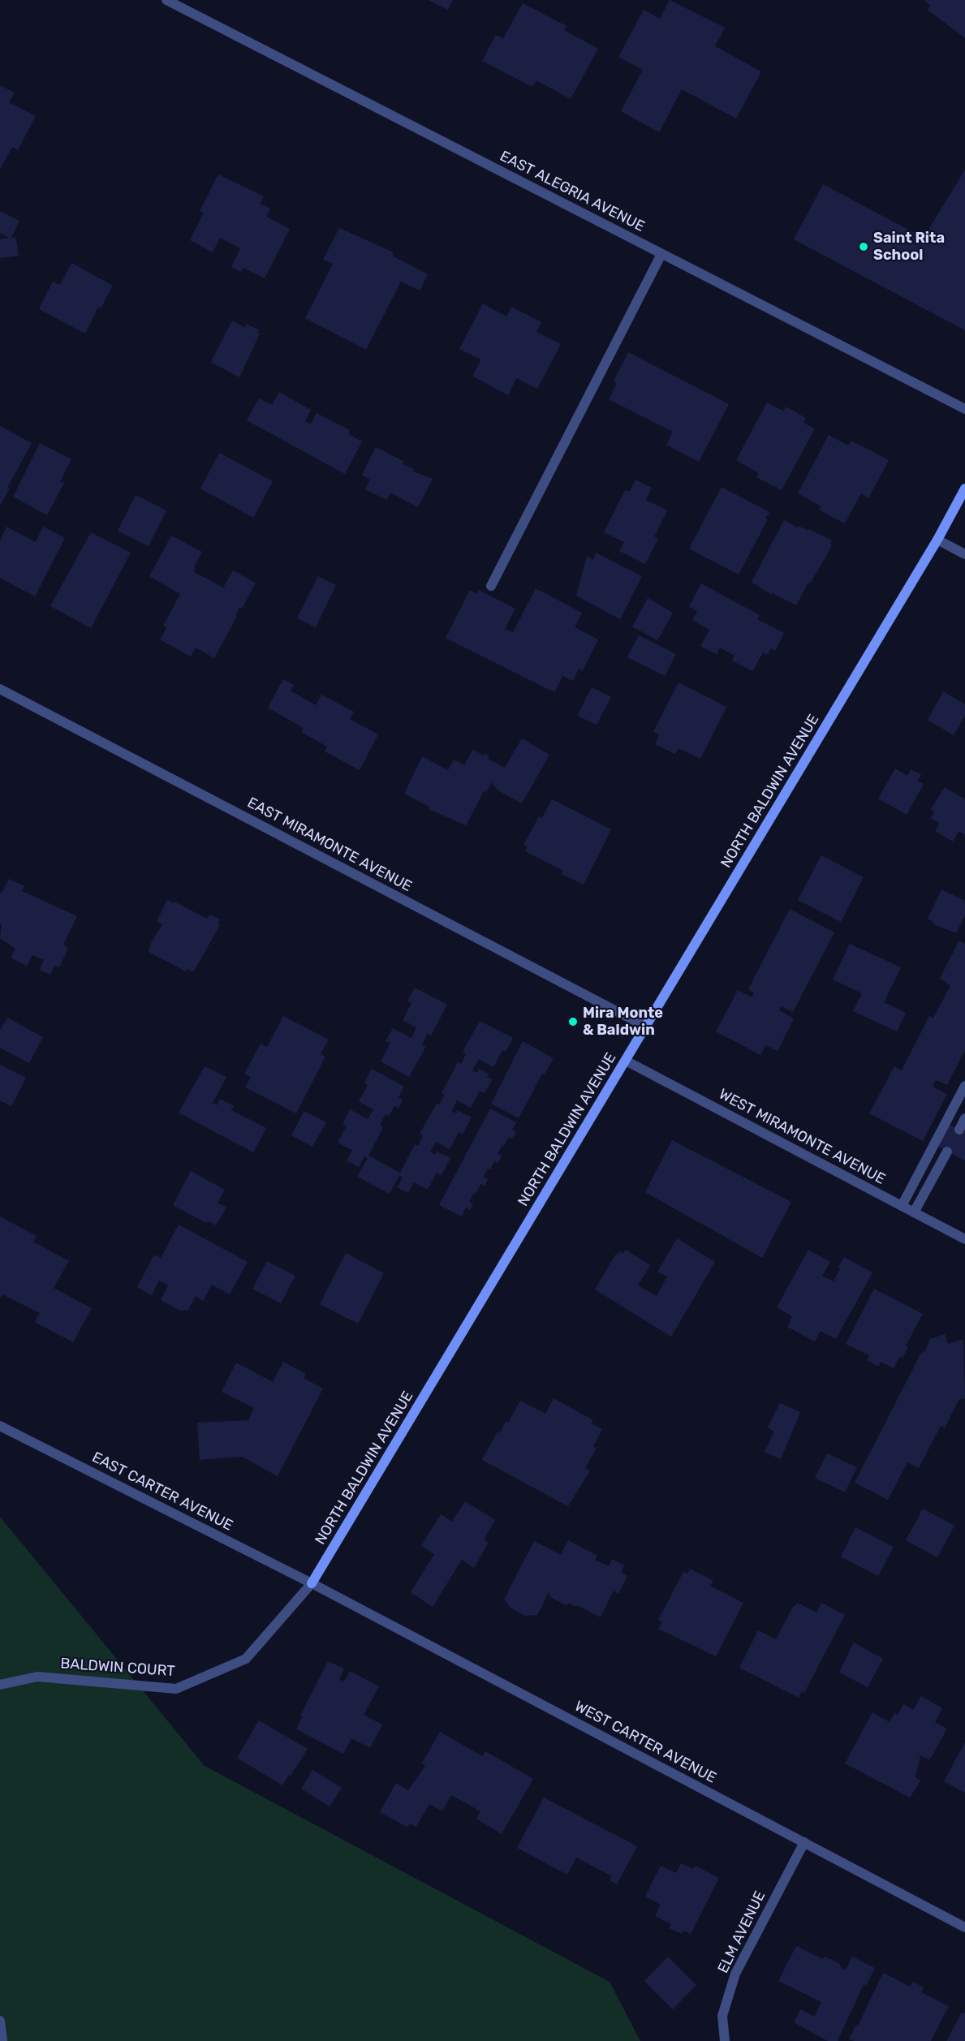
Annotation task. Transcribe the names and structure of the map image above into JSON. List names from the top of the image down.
{
  "streets": {
    "street": [
      "EAST ALEGRIA AVENUE",
      "NORTH BALDWIN AVENUE",
      "EAST MIRAMONTE AVENUE",
      "WEST MIRAMONTE AVENUE",
      "EAST CARTER AVENUE",
      "BALDWIN COURT",
      "WEST CARTER AVENUE",
      "ELM AVENUE"
    ]
  },
  "crossings": [
    ["NORTH BALDWIN AVENUE", "EAST MIRAMONTE AVENUE"],
    ["NORTH BALDWIN AVENUE", "WEST MIRAMONTE AVENUE"],
    ["NORTH BALDWIN AVENUE", "EAST CARTER AVENUE"],
    ["NORTH BALDWIN AVENUE", "BALDWIN COURT"],
    ["NORTH BALDWIN AVENUE", "WEST CARTER AVENUE"],
    ["EAST CARTER AVENUE", "BALDWIN COURT"],
    ["EAST CARTER AVENUE", "WEST CARTER AVENUE"],
    ["BALDWIN COURT", "WEST CARTER AVENUE"],
    ["WEST CARTER AVENUE", "ELM AVENUE"]
  ],
  "places": ["Saint Rita School", "Mira Monte & Baldwin"]
}
